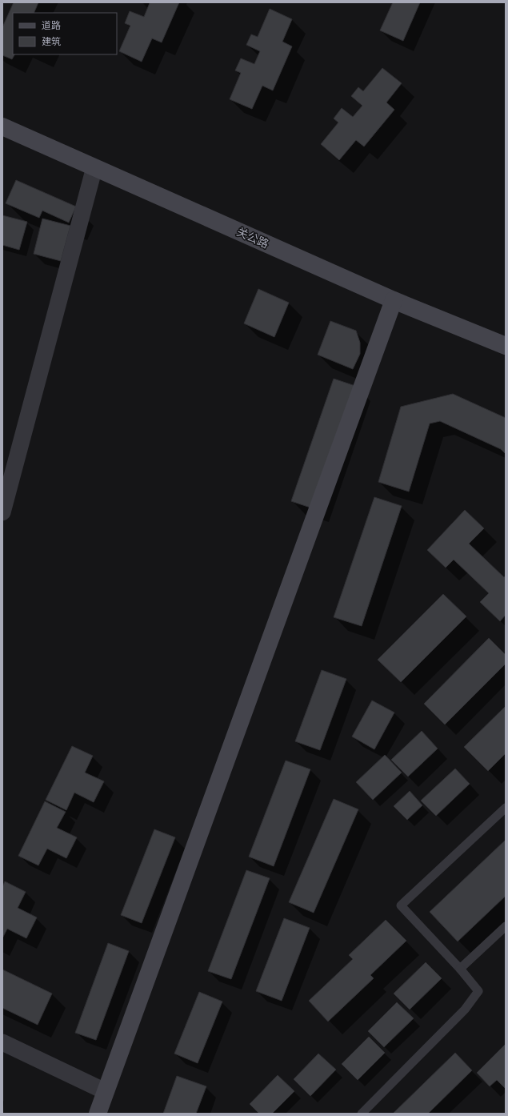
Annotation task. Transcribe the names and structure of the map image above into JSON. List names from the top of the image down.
{
  "streets": {
    "street": ["关公路"]
  },
  "legend": ["道路", "建筑"]
}
